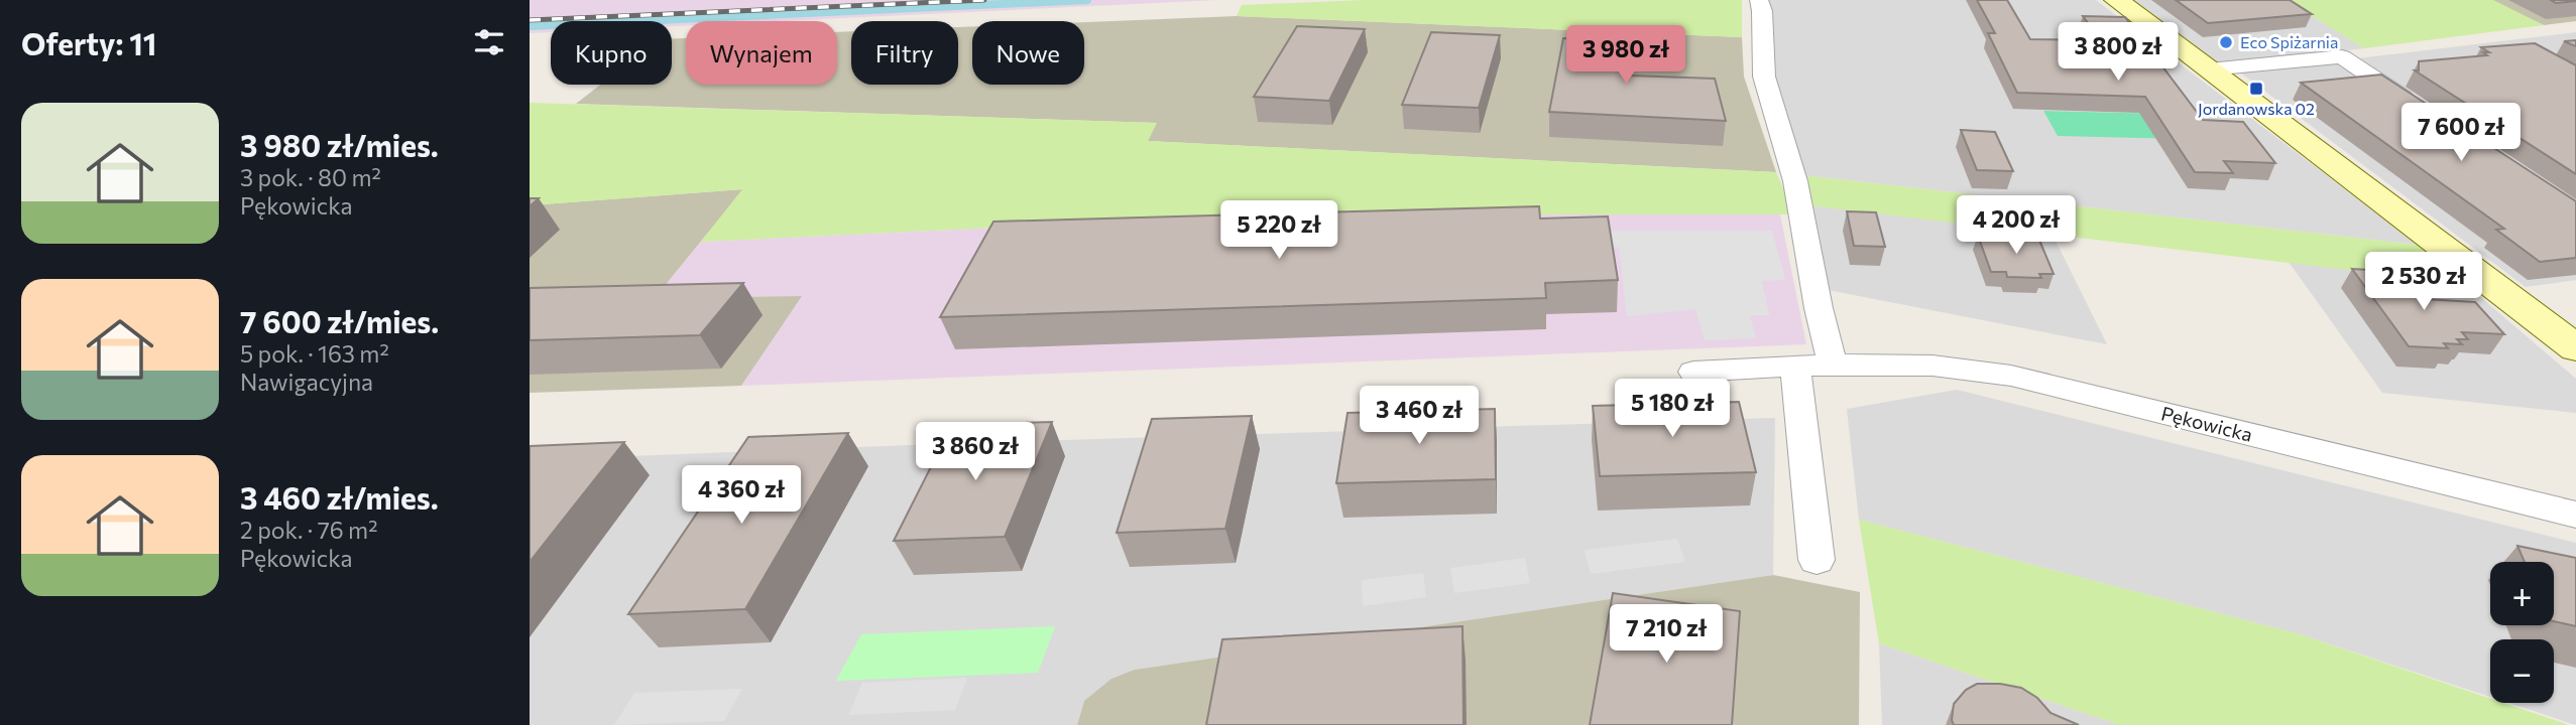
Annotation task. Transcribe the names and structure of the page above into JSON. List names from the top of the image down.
{
  "streets": {
    "street": ["Pękowicka"]
  },
  "places": {
    "other": ["Eco Spiżarnia"],
    "transit": ["Jordanowska 02"]
  },
  "page": {
    "heading": "Oferty: 11",
    "chip": [
      "Kupno",
      "Wynajem",
      "Filtry",
      "Nowe"
    ],
    "price": [
      "3 800 zł",
      "3 980 zł",
      "7 600 zł",
      "4 200 zł",
      "5 220 zł",
      "2 530 zł",
      "5 180 zł",
      "3 460 zł",
      "3 860 zł",
      "4 360 zł",
      "7 210 zł"
    ],
    "list": [
      {
        "name": "3 980 zł/mies.",
        "note": "3 pok. · 80 m² · Pękowicka"
      },
      {
        "name": "7 600 zł/mies.",
        "note": "5 pok. · 163 m² · Nawigacyjna"
      },
      {
        "name": "3 460 zł/mies.",
        "note": "2 pok. · 76 m² · Pękowicka"
      }
    ],
    "map_buttons": ["+", "−"]
  }
}
